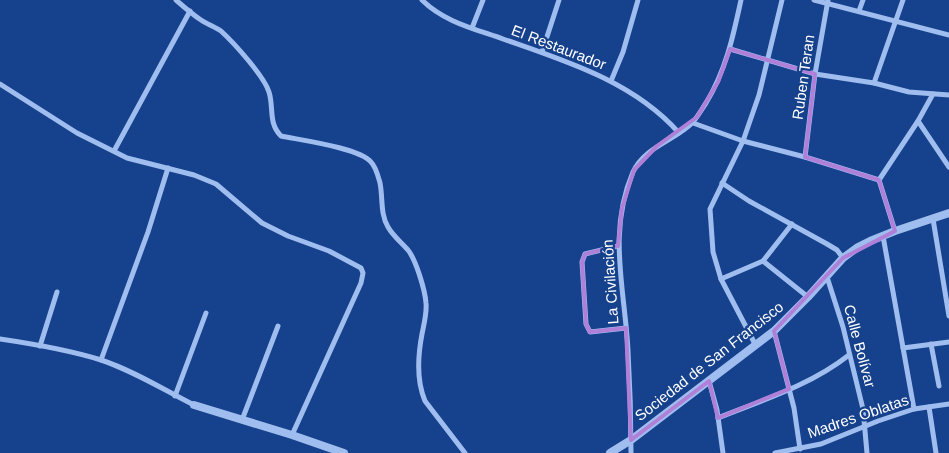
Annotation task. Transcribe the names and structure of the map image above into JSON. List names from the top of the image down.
{
  "streets": {
    "street": [
      "El Restaurador",
      "Ruben Teran",
      "La Civilación",
      "Calle Bolívar",
      "Sociedad de San Francisco",
      "Madres Oblatas"
    ]
  },
  "crossings": [
    ["El Restaurador", "La Civilación"],
    ["La Civilación", "Sociedad de San Francisco"],
    ["Calle Bolívar", "Sociedad de San Francisco"],
    ["Calle Bolívar", "Madres Oblatas"]
  ]
}
